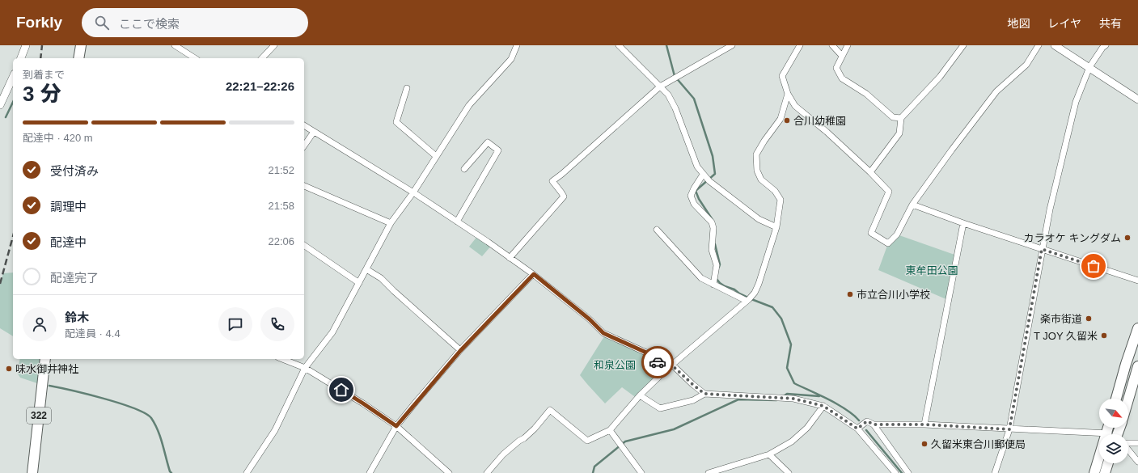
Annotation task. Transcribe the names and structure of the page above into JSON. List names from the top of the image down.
{
  "streets": {
    "highway": ["322"]
  },
  "parks": ["東牟田公園", "和泉公園"],
  "places": [
    "合川幼稚園",
    "カラオケ キングダム",
    "市立合川小学校",
    "楽市街道",
    "T JOY 久留米",
    "味水御井神社",
    "久留米東合川郵便局"
  ],
  "north": "bottom right",
  "page": {
    "header": "Forkly",
    "search": "ここで検索",
    "nav": ["地図", "レイヤ", "共有"],
    "heading": ["3 分", "到着まで", "22:21–22:26"],
    "panel": ["鈴木", "配達員 · 4.4"],
    "bar": "配達中 · 420 m",
    "list": [
      ["受付済み", "21:52"],
      ["調理中", "21:58"],
      ["配達中", "22:06"],
      "配達完了"
    ]
  }
}
